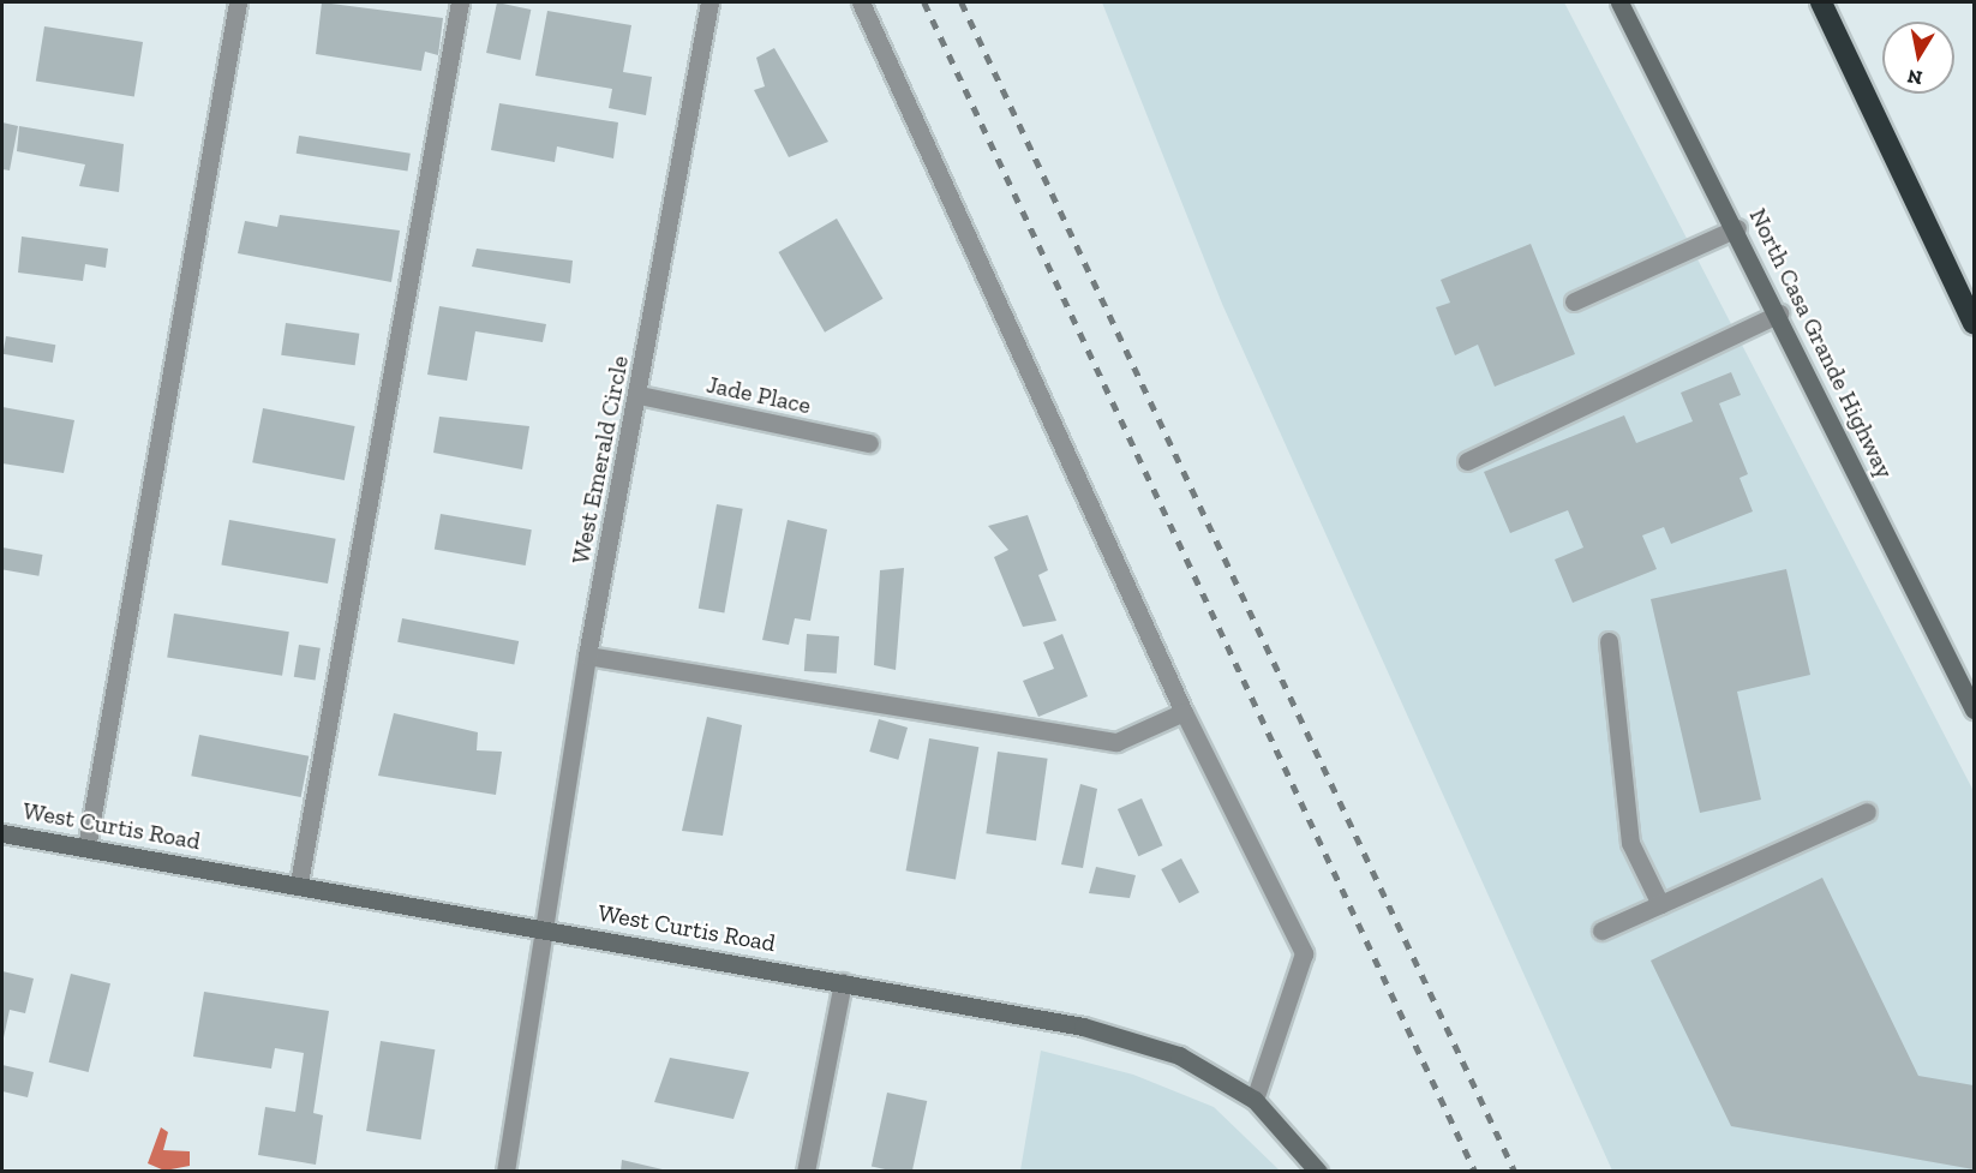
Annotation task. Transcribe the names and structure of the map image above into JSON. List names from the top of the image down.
{
  "streets": {
    "street": [
      "North Casa Grande Highway",
      "Jade Place",
      "West Emerald Circle",
      "West Curtis Road"
    ]
  },
  "crossings": [
    ["Jade Place", "West Emerald Circle"],
    ["West Emerald Circle", "West Curtis Road"]
  ],
  "north": "bottom"
}
